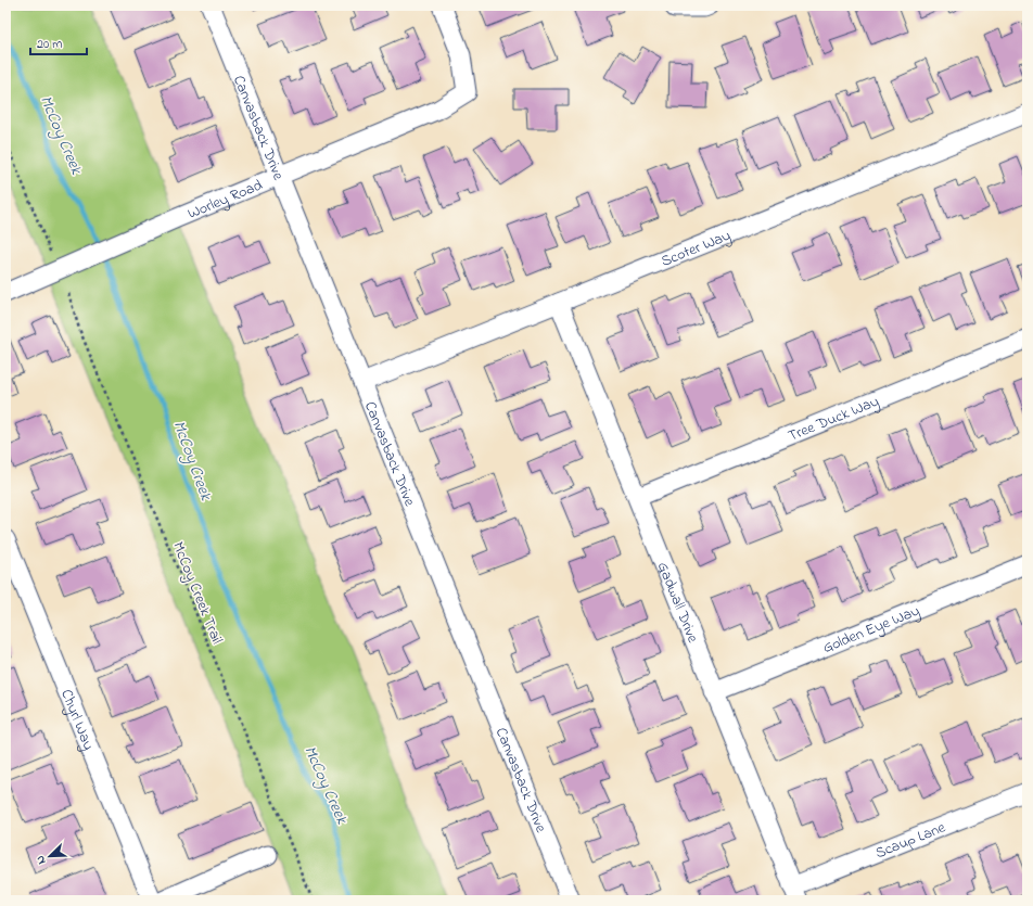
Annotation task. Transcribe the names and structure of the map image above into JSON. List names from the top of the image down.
{
  "streets": {
    "street": [
      "Canvasback Drive",
      "Worley Road",
      "Scoter Way",
      "Tree Duck Way",
      "Gadwall Drive",
      "Golden Eye Way",
      "Chyrl Way",
      "Scaup Lane"
    ],
    "path": ["McCoy Creek Trail"]
  },
  "crossings": [
    ["Canvasback Drive", "Worley Road"],
    ["Canvasback Drive", "Scoter Way"],
    ["Scoter Way", "Gadwall Drive"],
    ["Tree Duck Way", "Gadwall Drive"],
    ["Gadwall Drive", "Golden Eye Way"],
    ["Gadwall Drive", "Scaup Lane"]
  ],
  "water": ["McCoy Creek"],
  "scale_bar": "20 m",
  "north": "bottom left"
}
